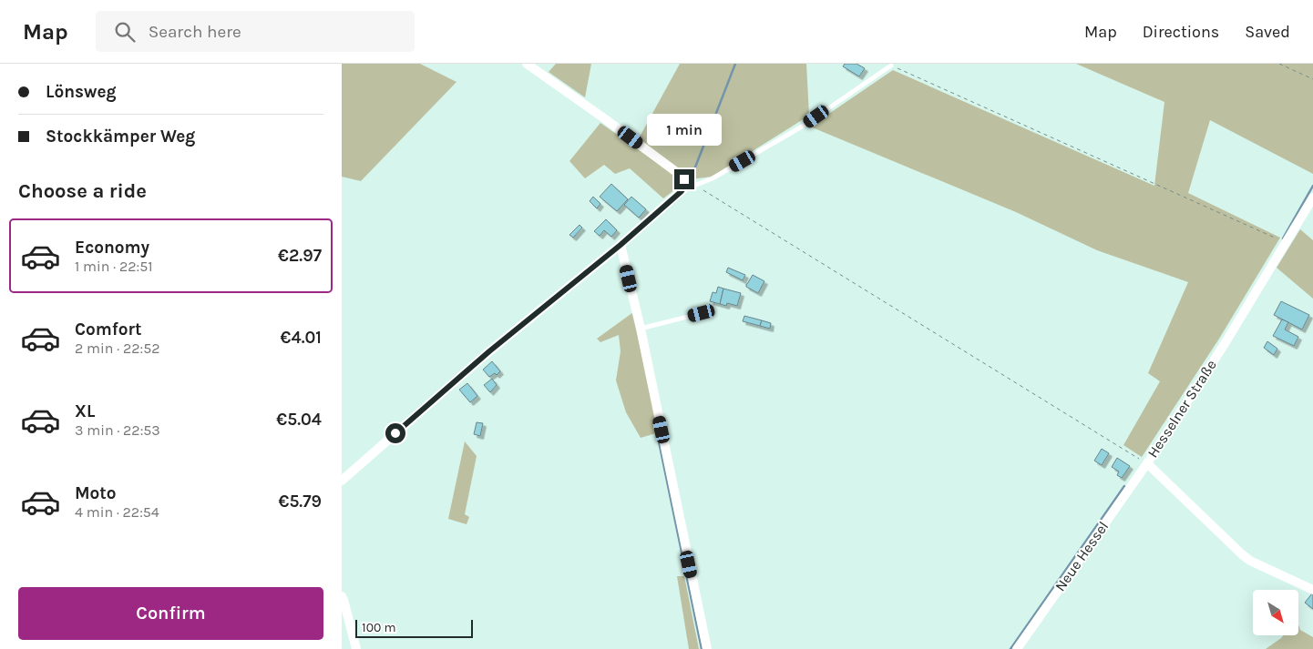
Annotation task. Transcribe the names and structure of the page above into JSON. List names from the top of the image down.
{
  "streets": {
    "street": ["Hesselner Straße", "Neue Hessel"]
  },
  "crossings": [
    ["Hesselner Straße", "Neue Hessel"]
  ],
  "scale_bar": "100 m",
  "north": "bottom right",
  "page": {
    "header": "Map",
    "search": "Search here",
    "nav": ["Map", "Directions", "Saved"],
    "banner": ["Lönsweg", "Stockkämper Weg"],
    "bubble": "1 min",
    "heading": "Choose a ride",
    "list": [
      {
        "name": "Economy",
        "note": "1 min · 22:51",
        "value": "€2.97"
      },
      {
        "name": "Comfort",
        "note": "2 min · 22:52",
        "value": "€4.01"
      },
      {
        "name": "XL",
        "note": "3 min · 22:53",
        "value": "€5.04"
      },
      {
        "name": "Moto",
        "note": "4 min · 22:54",
        "value": "€5.79"
      }
    ],
    "buttons": "Confirm",
    "scale": "100 m"
  }
}
